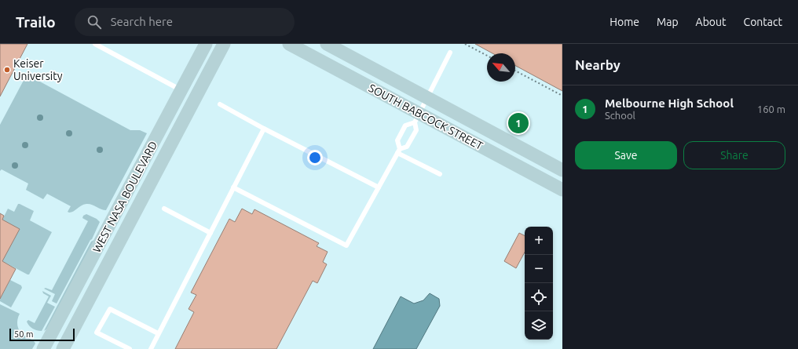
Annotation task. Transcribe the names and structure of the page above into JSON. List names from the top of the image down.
{
  "streets": {
    "main road": ["SOUTH BABCOCK STREET", "WEST NASA BOULEVARD"]
  },
  "places": ["Keiser University"],
  "scale_bar": "50 m",
  "north": "top left",
  "page": {
    "header": "Trailo",
    "search": "Search here",
    "nav": [
      "Home",
      "Map",
      "About",
      "Contact"
    ],
    "heading": "Nearby",
    "list": [
      {
        "mark": "1",
        "name": "Melbourne High School",
        "note": "School",
        "value": "160 m"
      }
    ],
    "pins": "1",
    "buttons": ["Save", "Share"],
    "map_buttons": ["+", "−"],
    "scale": "50 m"
  }
}
